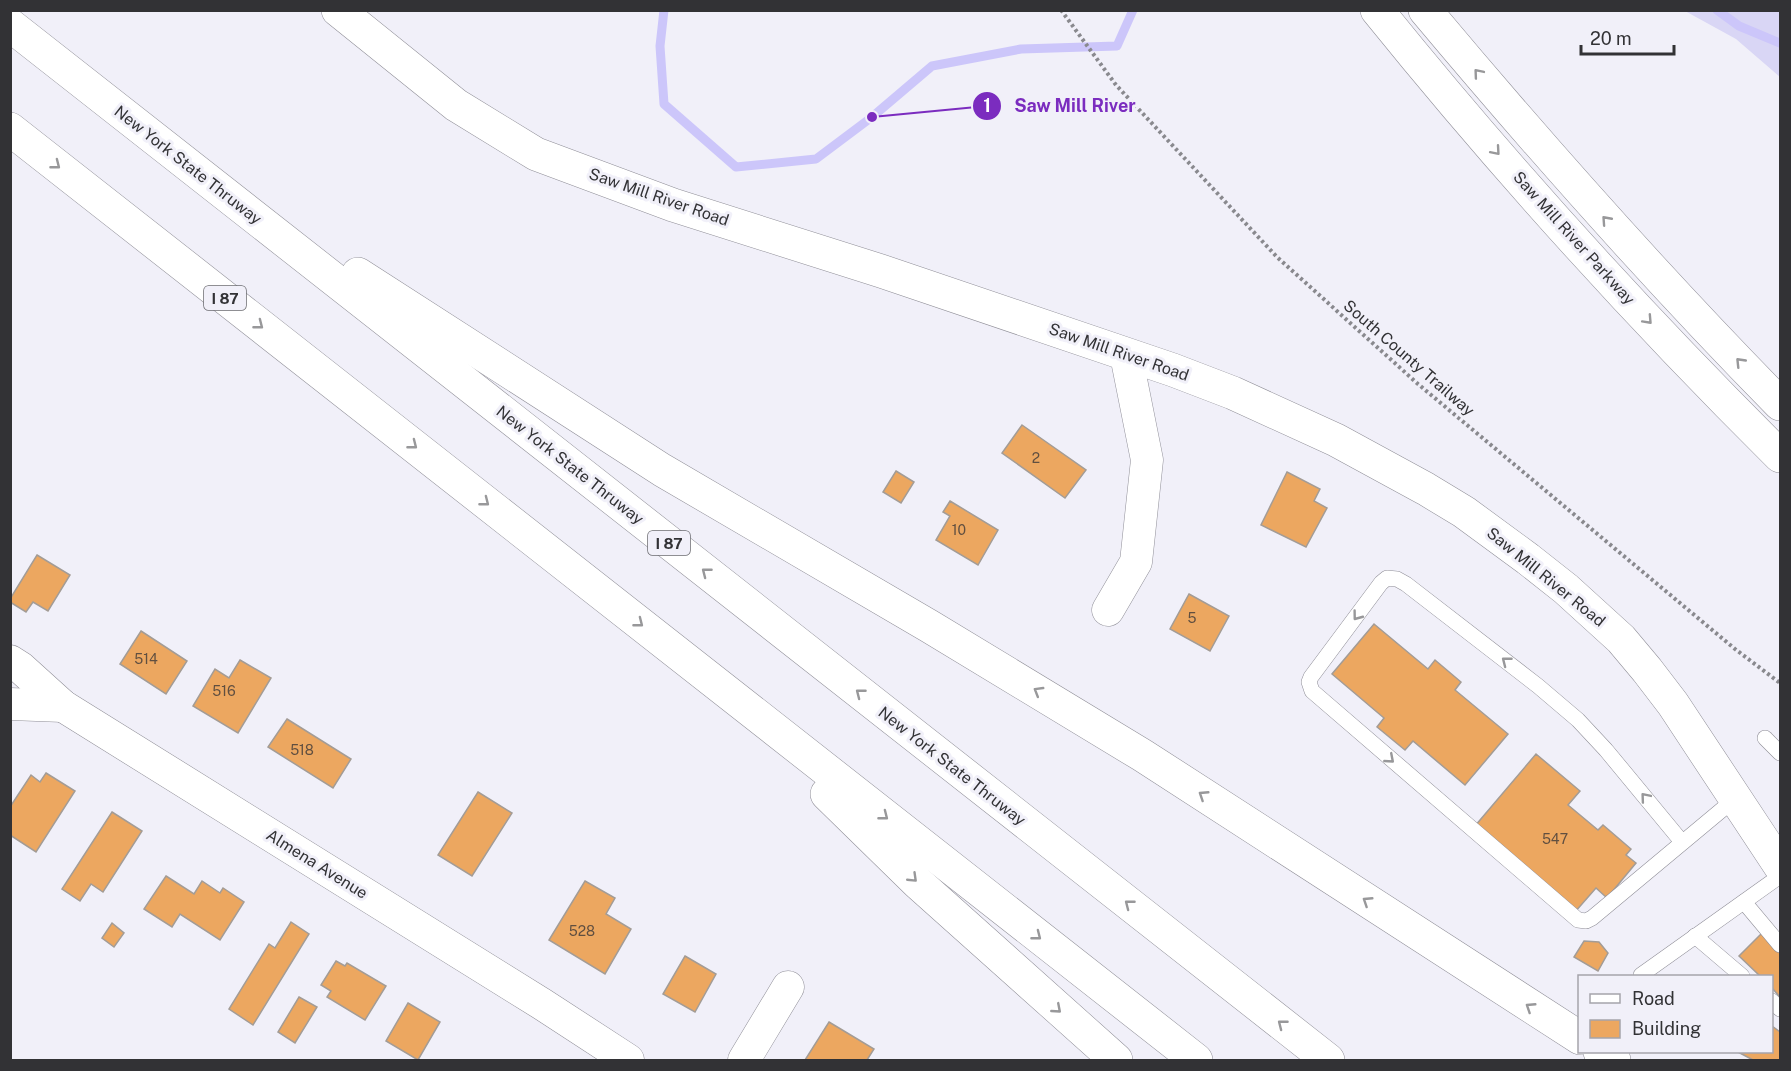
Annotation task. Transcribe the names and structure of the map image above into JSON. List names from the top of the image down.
{
  "streets": {
    "main road": [
      "New York State Thruway",
      "Saw Mill River Road",
      "Saw Mill River Parkway",
      "I 87"
    ],
    "street": ["Almena Avenue"],
    "path": ["South County Trailway"]
  },
  "places": ["Saw Mill River"],
  "house_numbers": [
    "2",
    "10",
    "5",
    "514",
    "516",
    "518",
    "547",
    "528"
  ],
  "legend": ["Road", "Building"],
  "scale_bar": "20 m"
}
